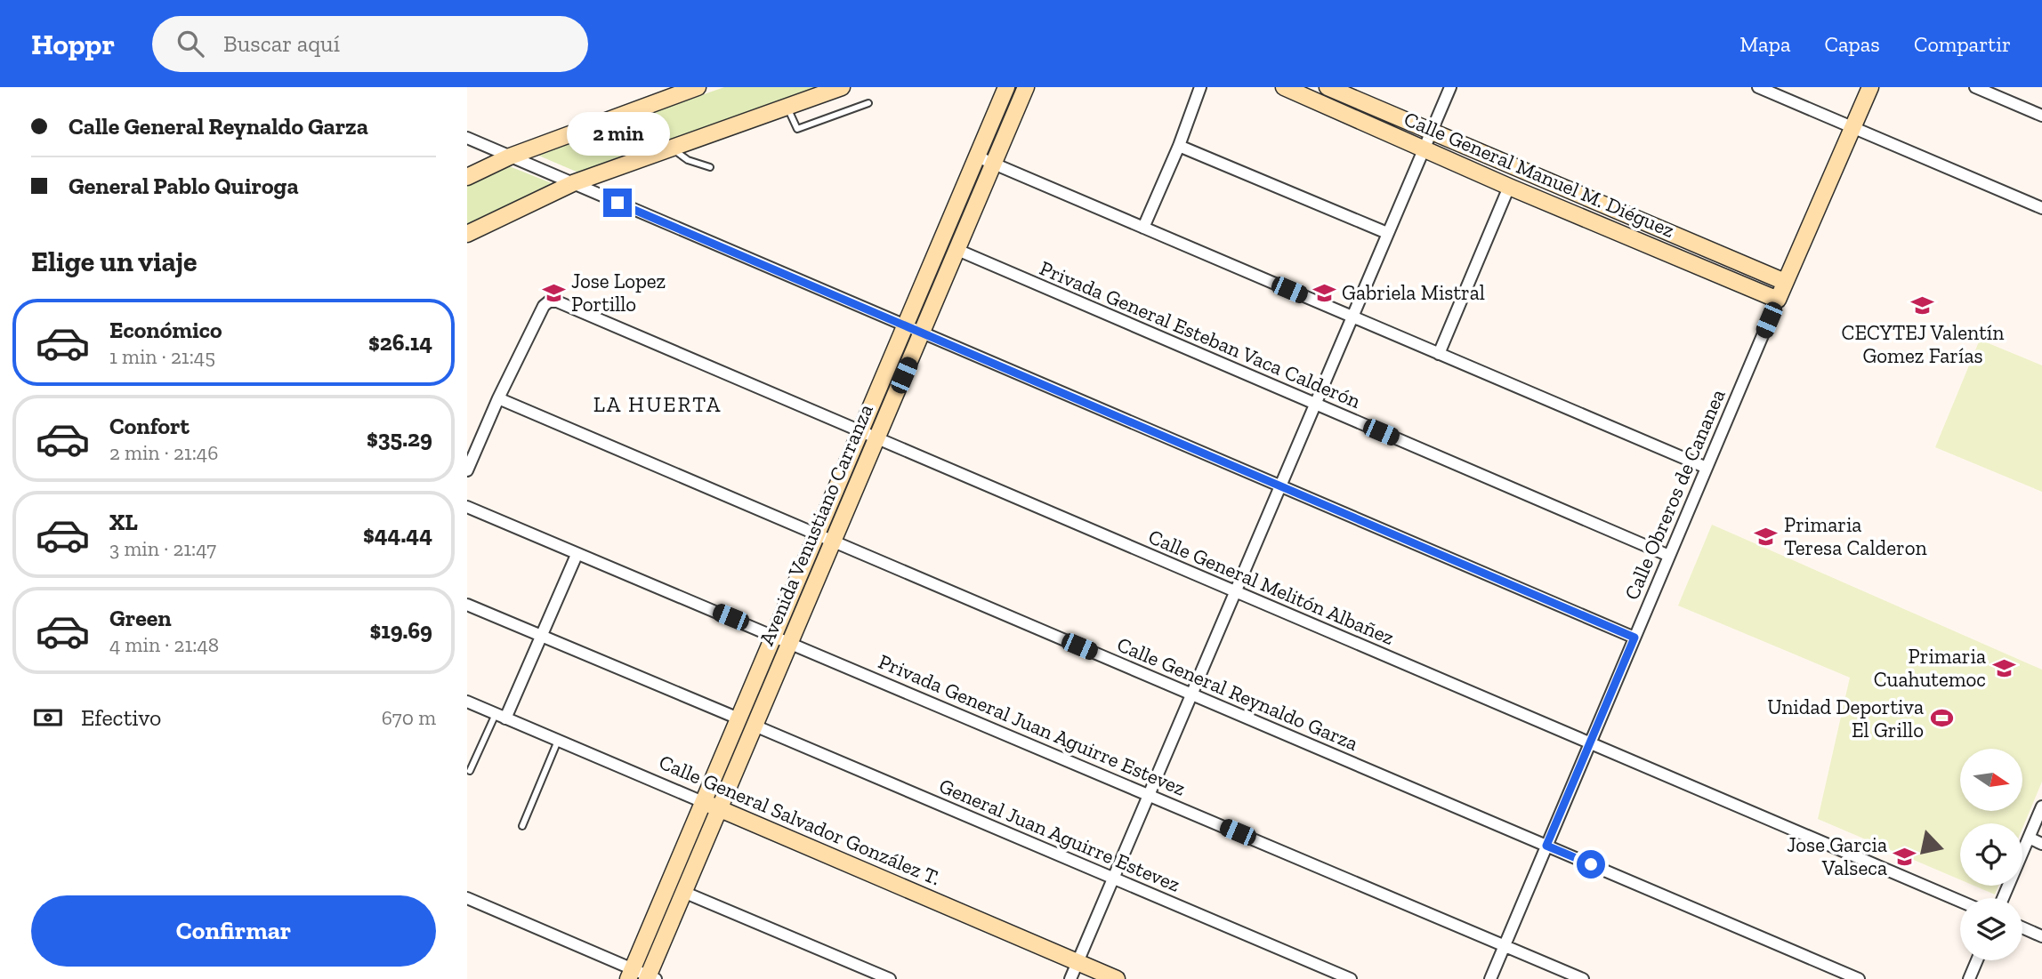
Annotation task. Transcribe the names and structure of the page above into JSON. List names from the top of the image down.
{
  "streets": {
    "street": [
      "Calle General Manuel M. Diéguez",
      "Privada General Esteban Vaca Calderón",
      "Calle Obreros de Cananea",
      "Avenida Venustiano Carranza",
      "Calle General Melitón Albañez",
      "Calle General Reynaldo Garza",
      "Privada General Juan Aguirre Estevez",
      "Calle General Salvador González T.",
      "General Juan Aguirre Estevez"
    ]
  },
  "crossings": [
    ["Calle General Manuel M. Diéguez", "Calle Obreros de Cananea"],
    ["Privada General Esteban Vaca Calderón", "Calle Obreros de Cananea"],
    ["Privada General Esteban Vaca Calderón", "Avenida Venustiano Carranza"],
    ["Calle Obreros de Cananea", "Calle General Melitón Albañez"],
    ["Calle Obreros de Cananea", "Calle General Reynaldo Garza"],
    ["Calle Obreros de Cananea", "Privada General Juan Aguirre Estevez"],
    ["Avenida Venustiano Carranza", "Calle General Melitón Albañez"],
    ["Avenida Venustiano Carranza", "Calle General Reynaldo Garza"],
    ["Avenida Venustiano Carranza", "Privada General Juan Aguirre Estevez"],
    ["Avenida Venustiano Carranza", "Calle General Salvador González T."],
    ["Avenida Venustiano Carranza", "General Juan Aguirre Estevez"],
    ["Calle General Melitón Albañez", "Calle General Reynaldo Garza"]
  ],
  "districts": ["LA HUERTA"],
  "places": {
    "school or university": [
      "Jose Lopez Portillo",
      "Gabriela Mistral",
      "CECYTEJ Valentín Gomez Farías",
      "Primaria Teresa Calderon",
      "Primaria Cuahutemoc",
      "Jose Garcia Valseca"
    ],
    "sports": ["Unidad Deportiva El Grillo"]
  },
  "north": "right",
  "page": {
    "header": "Hoppr",
    "search": "Buscar aquí",
    "nav": ["Mapa", "Capas", "Compartir"],
    "banner": ["Calle General Reynaldo Garza", "General Pablo Quiroga"],
    "bubble": "2 min",
    "heading": "Elige un viaje",
    "list": [
      {
        "name": "Económico",
        "note": "1 min · 21:45",
        "value": "$26.14"
      },
      {
        "name": "Confort",
        "note": "2 min · 21:46",
        "value": "$35.29"
      },
      {
        "name": "XL",
        "note": "3 min · 21:47",
        "value": "$44.44"
      },
      {
        "name": "Green",
        "note": "4 min · 21:48",
        "value": "$19.69"
      }
    ],
    "pay": ["Efectivo", "670 m"],
    "buttons": "Confirmar"
  }
}
